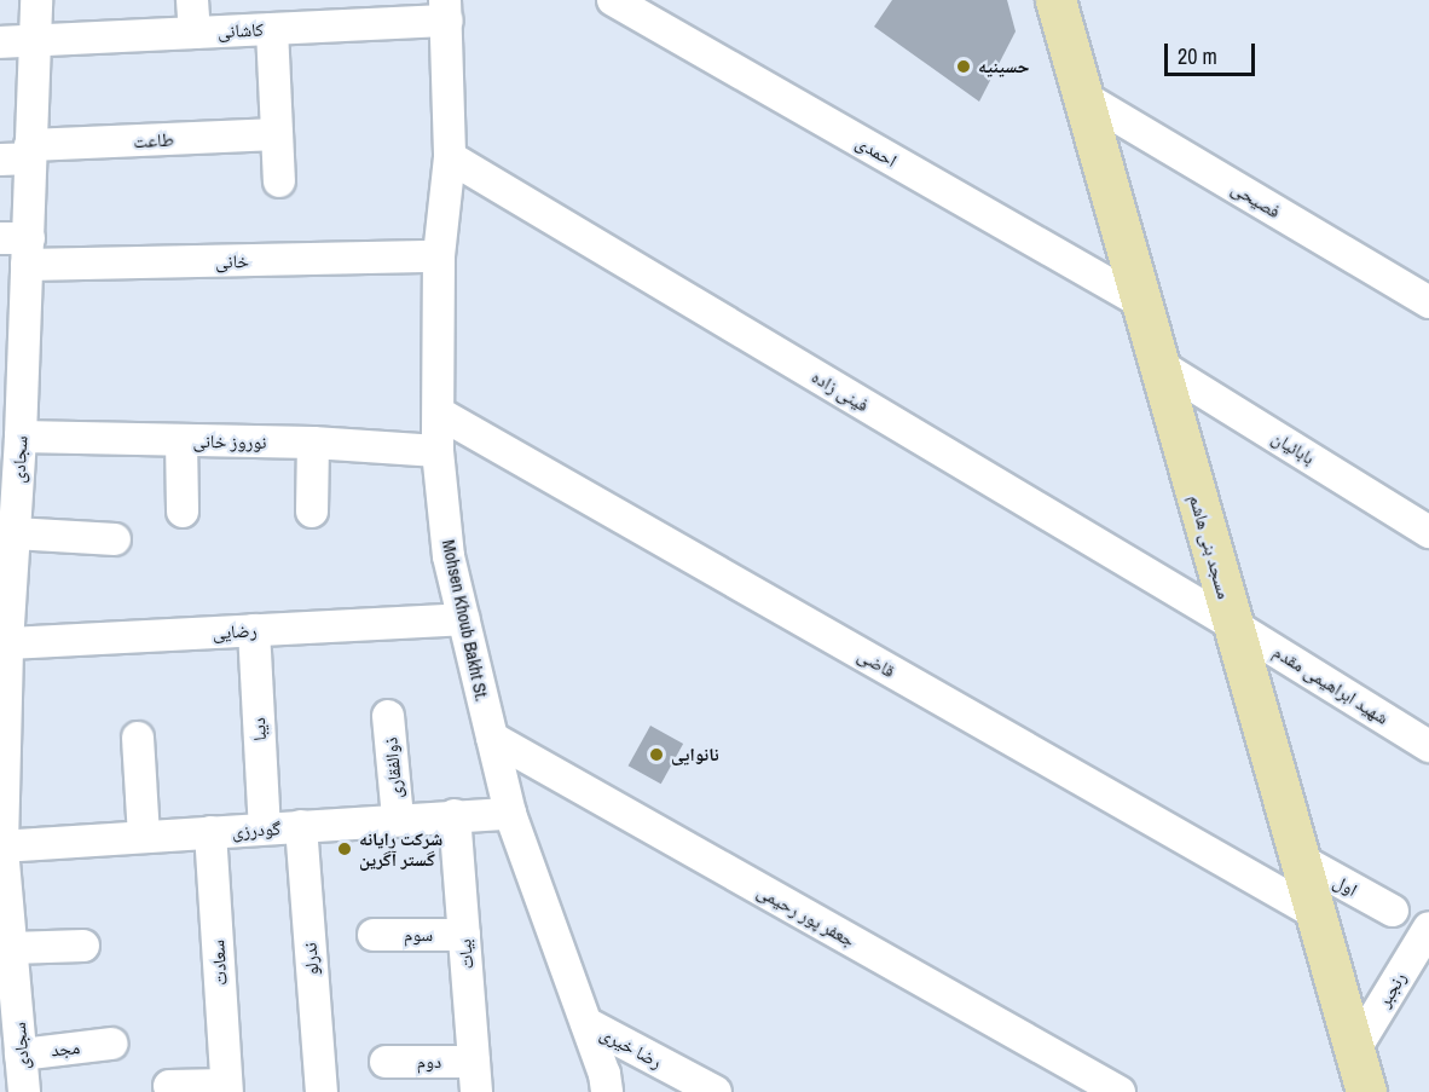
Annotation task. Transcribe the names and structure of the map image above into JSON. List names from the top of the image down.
{
  "streets": {
    "main road": ["مسجد بنی هاشم"],
    "street": [
      "کاشانی",
      "طاعت",
      "احمدی",
      "فصیحی",
      "خانی",
      "فینی زاده",
      "نوروز خانی",
      "بابائیان",
      "سجادی",
      "Mohsen Khoub Bakht St.",
      "رضایی",
      "قاضی",
      "شهید ابراهیمی مقدم",
      "دیبا",
      "ذوالفقاری",
      "گودرزی",
      "اول",
      "جعفر پور رحیمی",
      "سوم",
      "بیات",
      "ندرلو",
      "سعادت",
      "رنجبر",
      "رضا خیری",
      "مجد",
      "دوم"
    ]
  },
  "crossings": [
    ["کاشانی", "سجادی"],
    ["کاشانی", "Mohsen Khoub Bakht St."],
    ["طاعت", "سجادی"],
    ["احمدی", "مسجد بنی هاشم"],
    ["فصیحی", "مسجد بنی هاشم"],
    ["خانی", "سجادی"],
    ["خانی", "Mohsen Khoub Bakht St."],
    ["فینی زاده", "مسجد بنی هاشم"],
    ["فینی زاده", "Mohsen Khoub Bakht St."],
    ["فینی زاده", "شهید ابراهیمی مقدم"],
    ["نوروز خانی", "سجادی"],
    ["نوروز خانی", "Mohsen Khoub Bakht St."],
    ["بابائیان", "مسجد بنی هاشم"],
    ["سجادی", "رضایی"],
    ["سجادی", "گودرزی"],
    ["سجادی", "مجد"],
    ["مسجد بنی هاشم", "قاضی"],
    ["مسجد بنی هاشم", "شهید ابراهیمی مقدم"],
    ["مسجد بنی هاشم", "اول"],
    ["مسجد بنی هاشم", "رنجبر"],
    ["Mohsen Khoub Bakht St.", "رضایی"],
    ["Mohsen Khoub Bakht St.", "قاضی"],
    ["Mohsen Khoub Bakht St.", "گودرزی"],
    ["Mohsen Khoub Bakht St.", "جعفر پور رحیمی"],
    ["Mohsen Khoub Bakht St.", "رضا خیری"],
    ["رضایی", "دیبا"],
    ["دیبا", "گودرزی"],
    ["ذوالفقاری", "گودرزی"],
    ["گودرزی", "بیات"],
    ["گودرزی", "ندرلو"],
    ["گودرزی", "سعادت"],
    ["سوم", "بیات"],
    ["بیات", "دوم"]
  ],
  "places": ["حسینیه", "نانوایی", "شرکت رایانه گستر آگرین"],
  "scale_bar": "20 m"
}
